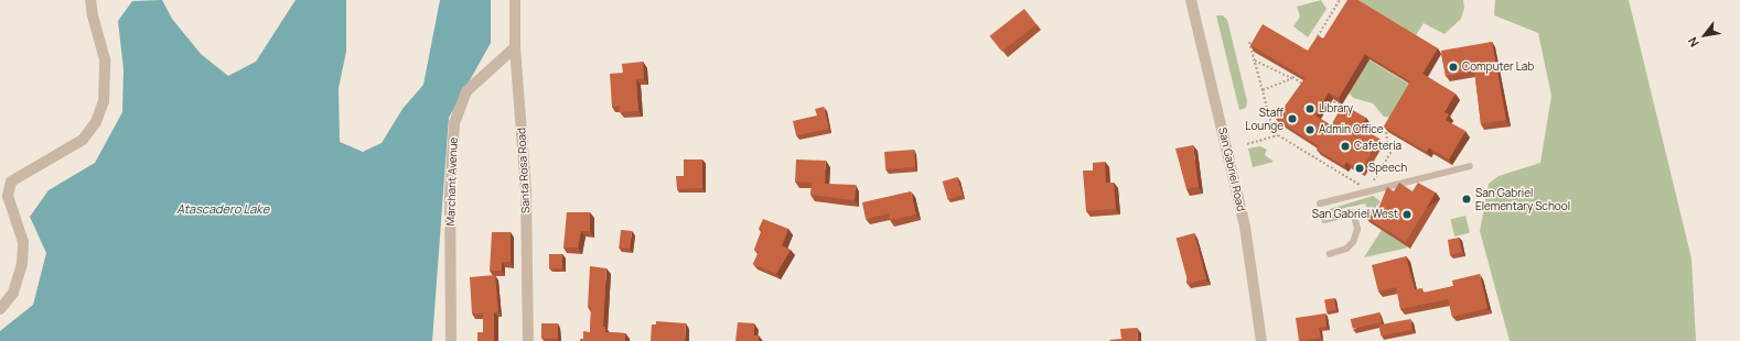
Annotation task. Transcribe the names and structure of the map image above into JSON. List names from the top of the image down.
{
  "streets": {
    "street": ["San Gabriel Road", "Santa Rosa Road", "Marchant Avenue"]
  },
  "crossings": [
    ["Santa Rosa Road", "Marchant Avenue"]
  ],
  "water": ["Atascadero Lake"],
  "places": [
    "Computer Lab",
    "Library",
    "Staff Lounge",
    "Admin Office",
    "Cafeteria",
    "Speech",
    "San Gabriel Elementary School",
    "San Gabriel West"
  ],
  "north": "bottom left"
}
